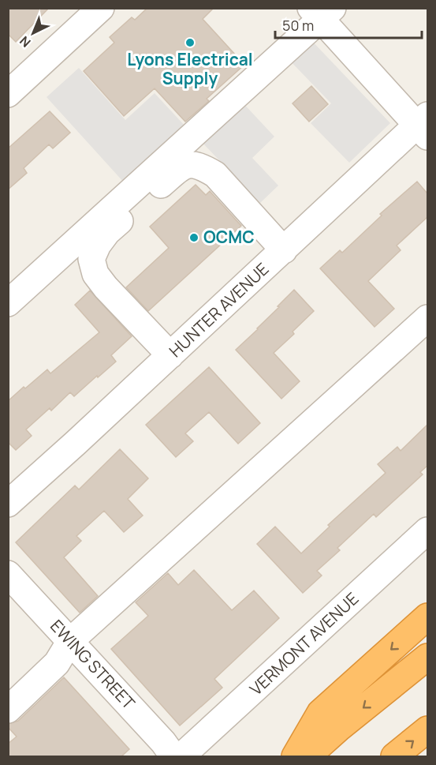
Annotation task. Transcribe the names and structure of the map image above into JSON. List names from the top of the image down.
{
  "streets": {
    "street": ["HUNTER AVENUE", "VERMONT AVENUE", "EWING STREET"]
  },
  "places": ["Lyons Electrical Supply", "OCMC"],
  "scale_bar": "50 m",
  "north": "bottom left"
}
